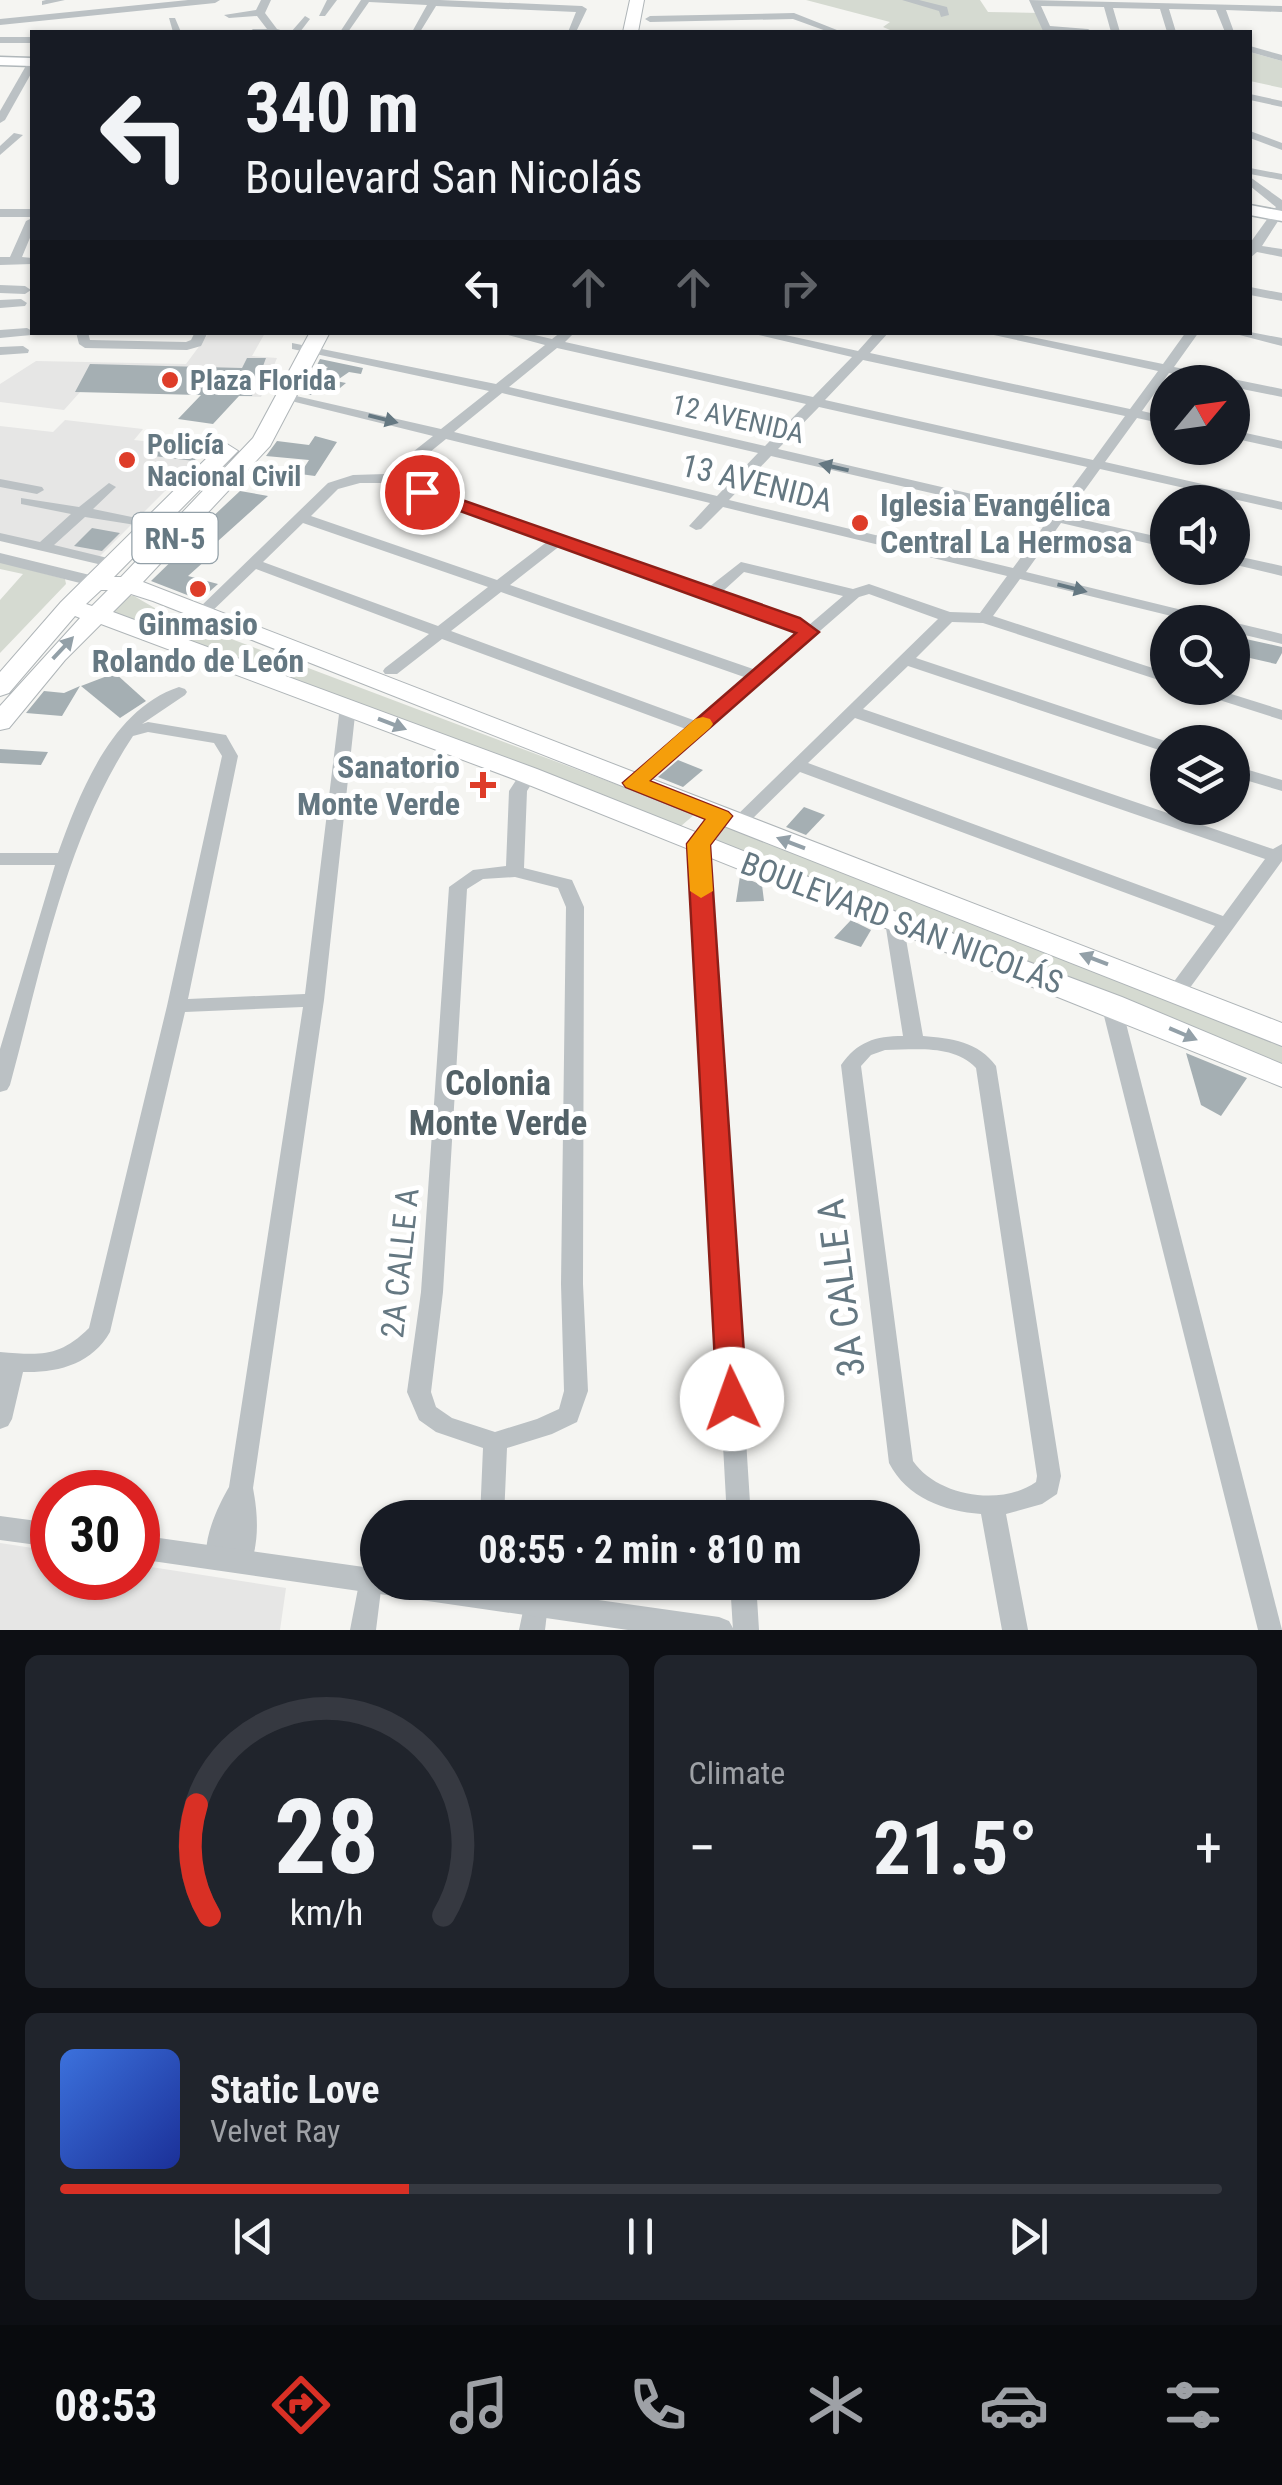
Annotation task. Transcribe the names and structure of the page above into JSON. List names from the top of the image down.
{
  "streets": {
    "main road": ["RN-5", "BOULEVARD SAN NICOLÁS"],
    "street": [
      "12 AVENIDA",
      "13 AVENIDA",
      "2A CALLE A",
      "3A CALLE A"
    ]
  },
  "crossings": [
    ["12 AVENIDA", "RN-5"],
    ["13 AVENIDA", "RN-5"],
    ["RN-5", "BOULEVARD SAN NICOLÁS"]
  ],
  "districts": ["Colonia Monte Verde"],
  "places": {
    "other": [
      "Plaza Florida",
      "Policía Nacional Civil",
      "Iglesia Evangélica Central La Hermosa",
      "Ginmasio Rolando de León"
    ],
    "health": ["Sanatorio Monte Verde"]
  },
  "north": "top right",
  "page": {
    "turn": ["340 m", "Boulevard San Nicolás"],
    "limit": "30",
    "trip": "08:55 · 2 min · 810 m",
    "tile": "Climate",
    "heat": ["−", "21.5°", "+"],
    "song": ["Static Love", "Velvet Ray"],
    "tabs": "08:53",
    "gauge": ["28", "km/h"]
  }
}
